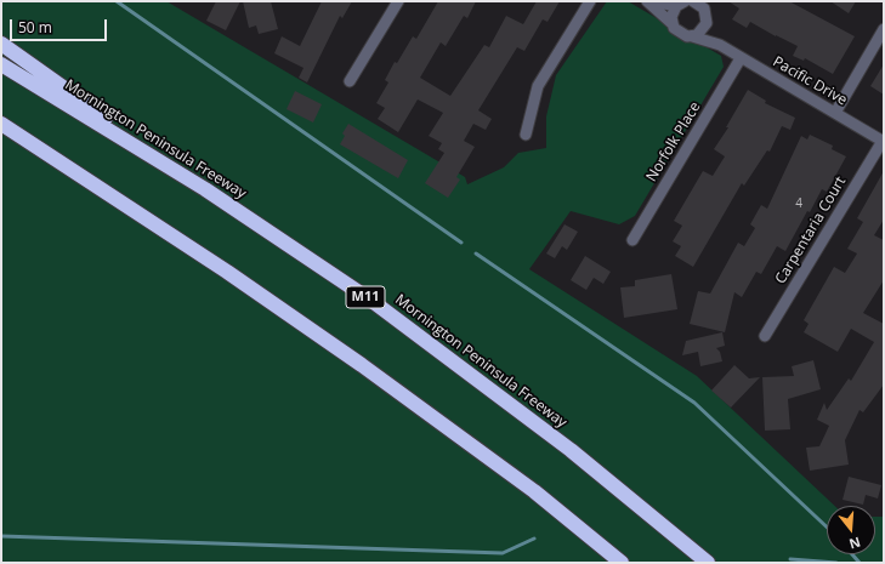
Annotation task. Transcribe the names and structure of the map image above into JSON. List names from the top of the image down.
{
  "streets": {
    "highway": ["Mornington Peninsula Freeway", "M11"],
    "street": ["Pacific Drive", "Norfolk Place", "Carpentaria Court"]
  },
  "crossings": [
    ["Pacific Drive", "Norfolk Place"],
    ["Pacific Drive", "Carpentaria Court"]
  ],
  "house_numbers": ["4"],
  "scale_bar": "50 m",
  "north": "bottom"
}
